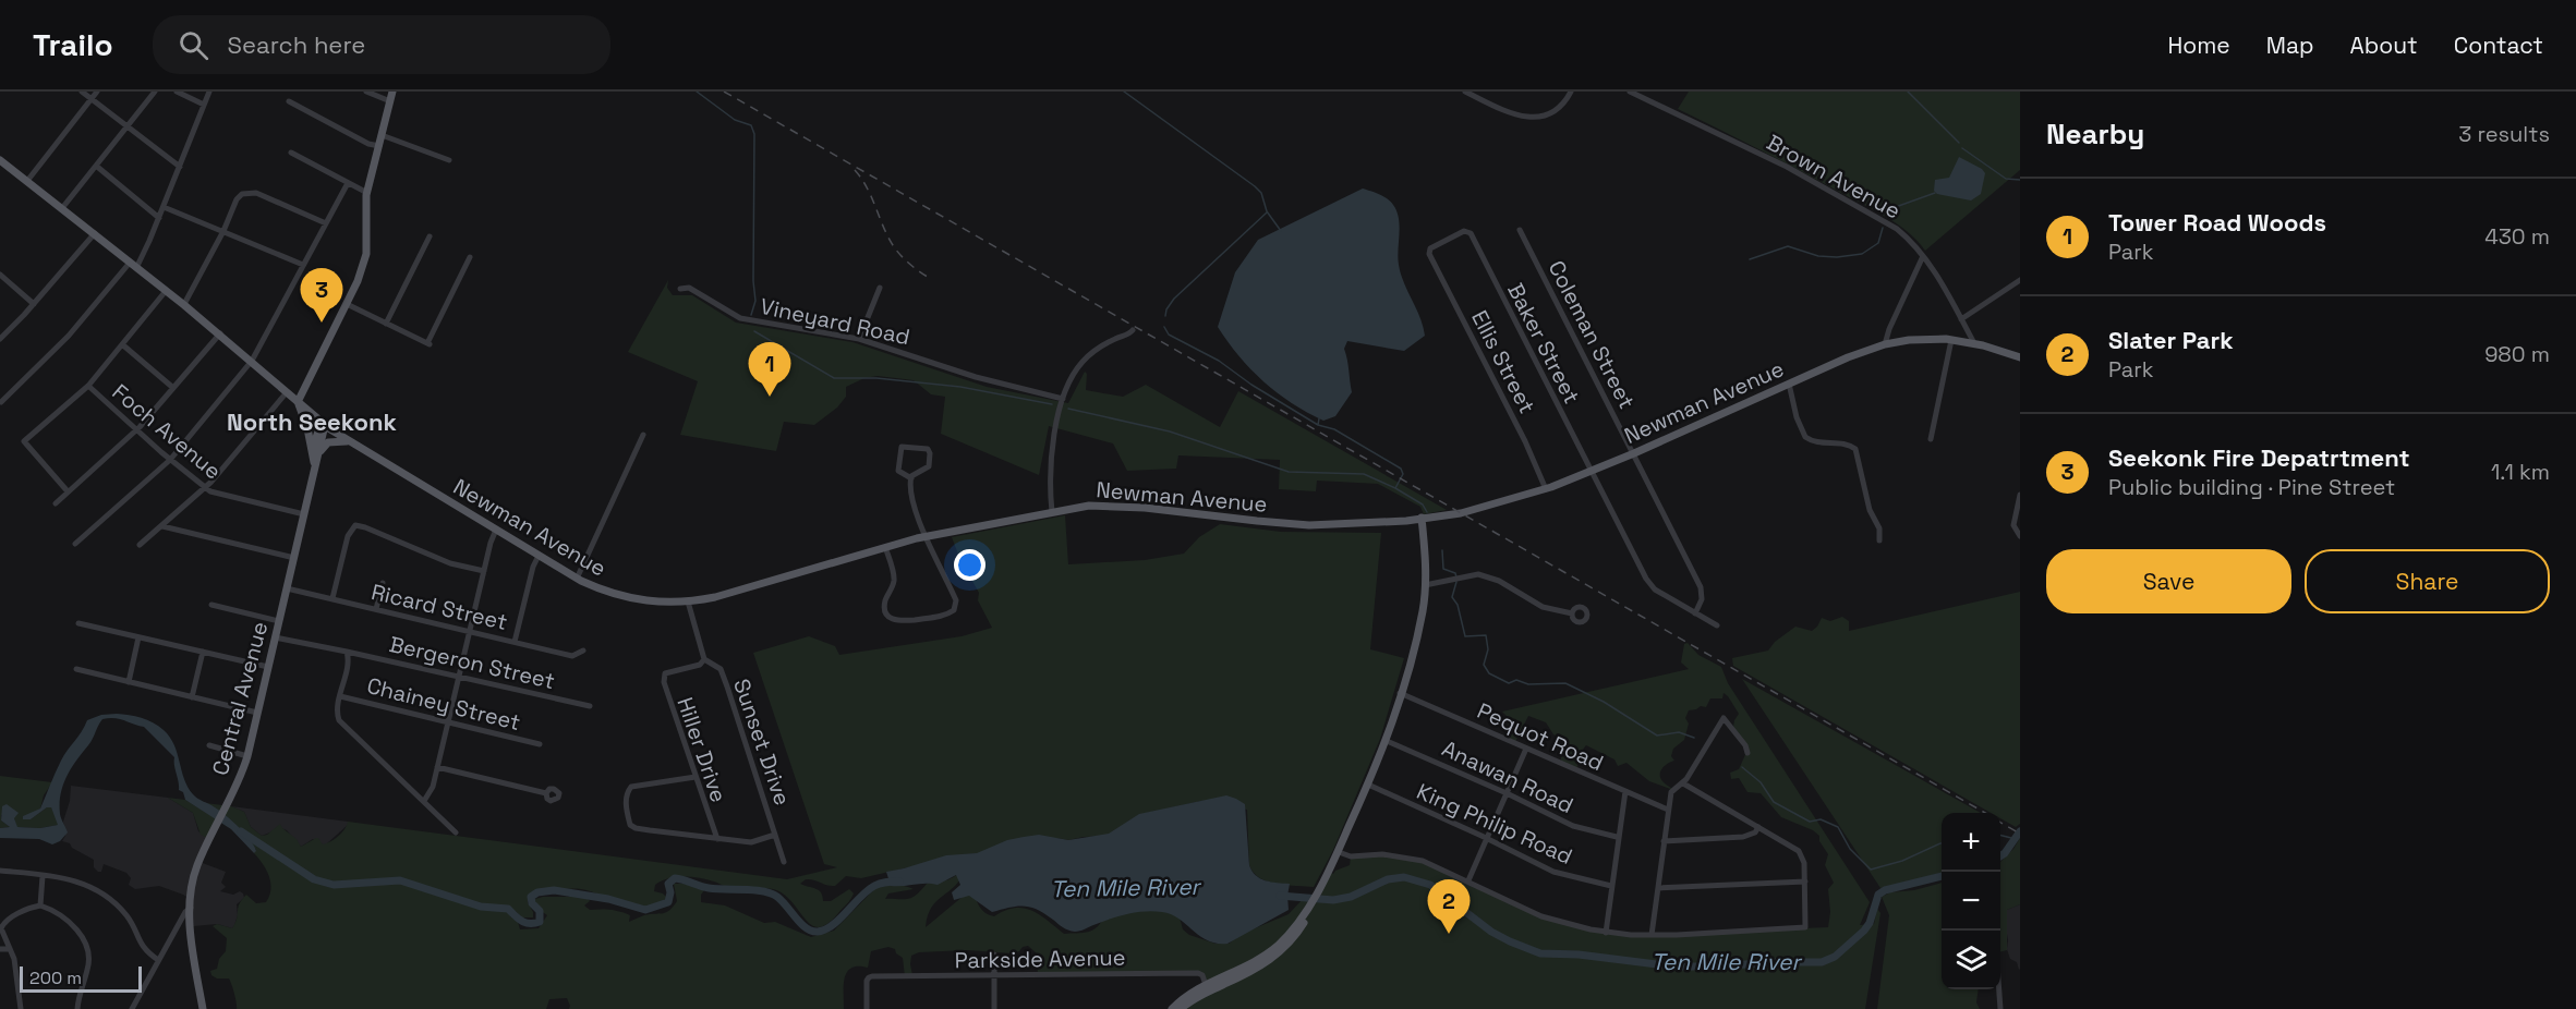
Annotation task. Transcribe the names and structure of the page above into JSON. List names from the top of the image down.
{
  "streets": {
    "main road": ["Newman Avenue", "Central Avenue"],
    "street": [
      "Brown Avenue",
      "Vineyard Road",
      "Coleman Street",
      "Baker Street",
      "Ellis Street",
      "Foch Avenue",
      "Ricard Street",
      "Bergeron Street",
      "Chainey Street",
      "Pequot Road",
      "Sunset Drive",
      "Hiller Drive",
      "Anawan Road",
      "King Philip Road",
      "Parkside Avenue"
    ]
  },
  "crossings": [
    ["Brown Avenue", "Newman Avenue"],
    ["Coleman Street", "Baker Street"],
    ["Coleman Street", "Newman Avenue"],
    ["Baker Street", "Ellis Street"],
    ["Baker Street", "Newman Avenue"],
    ["Ellis Street", "Newman Avenue"],
    ["Newman Avenue", "Central Avenue"],
    ["Newman Avenue", "Sunset Drive"],
    ["Foch Avenue", "Central Avenue"],
    ["Ricard Street", "Central Avenue"],
    ["Bergeron Street", "Central Avenue"],
    ["Sunset Drive", "Hiller Drive"]
  ],
  "districts": ["North Seekonk"],
  "water": ["Ten Mile River"],
  "scale_bar": "200 m",
  "page": {
    "header": "Trailo",
    "search": "Search here",
    "nav": [
      "Home",
      "Map",
      "About",
      "Contact"
    ],
    "heading": ["Nearby", "3 results"],
    "list": [
      {
        "mark": "1",
        "name": "Tower Road Woods",
        "note": "Park",
        "value": "430 m"
      },
      {
        "mark": "2",
        "name": "Slater Park",
        "note": "Park",
        "value": "980 m"
      },
      {
        "mark": "3",
        "name": "Seekonk Fire Depatrtment",
        "note": "Public building · Pine Street",
        "value": "1.1 km"
      }
    ],
    "pins": ["3", "1", "2"],
    "buttons": ["Save", "Share"],
    "map_buttons": ["+", "−"],
    "scale": "200 m"
  }
}
